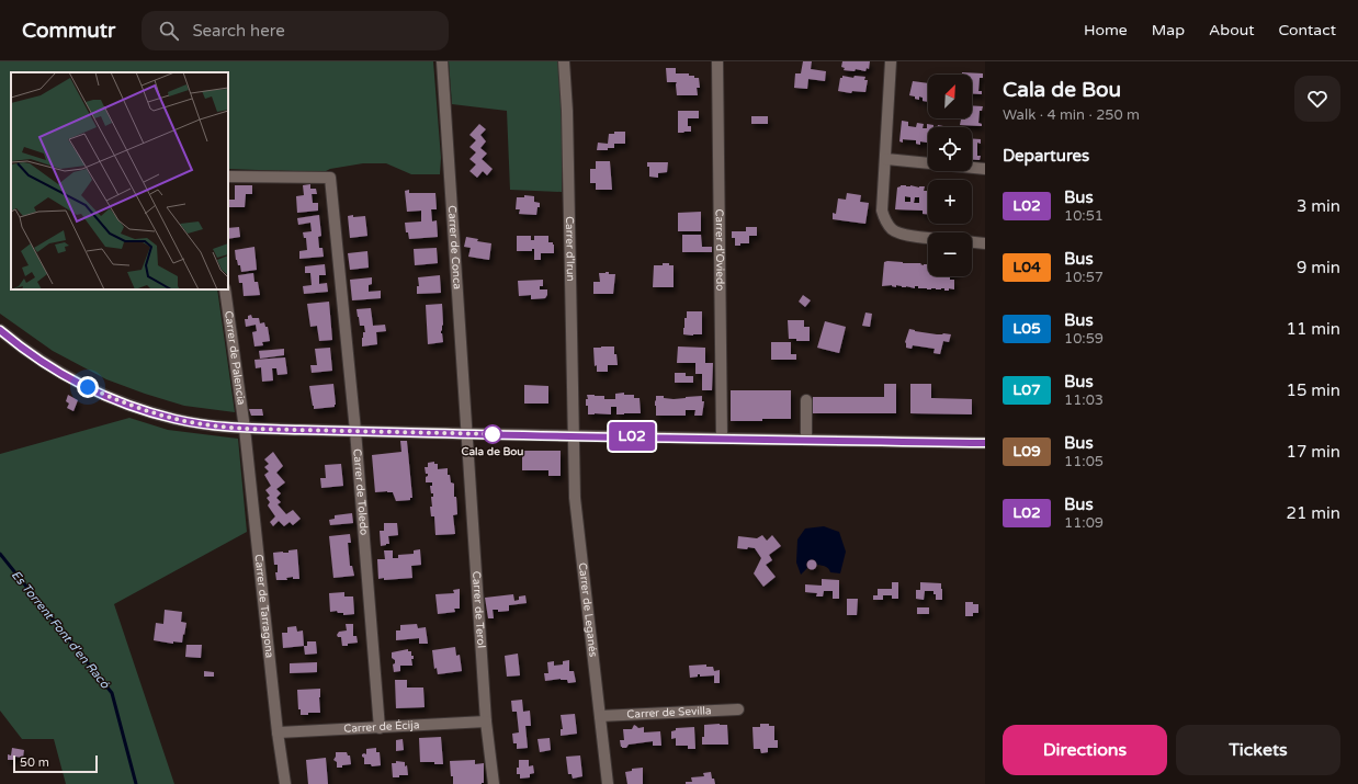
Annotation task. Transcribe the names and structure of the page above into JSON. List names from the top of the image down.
{
  "streets": {
    "street": [
      "Carrer de Conca",
      "Carrer d'Irun",
      "Carrer d'Oviedo",
      "Carrer de Palencia",
      "Carrer de Toledo",
      "Carrer de Tarragona",
      "Carrer de Terol",
      "Carrer de Leganés",
      "Carrer de Sevilla",
      "Carrer de Écija"
    ]
  },
  "crossings": [
    ["Carrer de Conca", "Carrer de Terol"],
    ["Carrer d'Irun", "Carrer de Leganés"],
    ["Carrer de Palencia", "Carrer de Tarragona"],
    ["Carrer de Toledo", "Carrer de Écija"],
    ["Carrer de Tarragona", "Carrer de Écija"],
    ["Carrer de Terol", "Carrer de Écija"],
    ["Carrer de Leganés", "Carrer de Sevilla"]
  ],
  "water": ["Es Torrent Font d'en Racó"],
  "places": ["Cala de Bou"],
  "lines": ["bus line L02"],
  "scale_bar": "50 m",
  "north": "top right",
  "page": {
    "header": "Commutr",
    "search": "Search here",
    "nav": [
      "Home",
      "Map",
      "About",
      "Contact"
    ],
    "on_map": "L02",
    "heading": [
      ["Cala de Bou", "Walk · 4 min · 250 m"],
      "Departures"
    ],
    "map_buttons": ["+", "−"],
    "list": [
      {
        "mark": "L02",
        "name": "Bus",
        "note": "10:51",
        "value": "3 min"
      },
      {
        "mark": "L04",
        "name": "Bus",
        "note": "10:57",
        "value": "9 min"
      },
      {
        "mark": "L05",
        "name": "Bus",
        "note": "10:59",
        "value": "11 min"
      },
      {
        "mark": "L07",
        "name": "Bus",
        "note": "11:03",
        "value": "15 min"
      },
      {
        "mark": "L09",
        "name": "Bus",
        "note": "11:05",
        "value": "17 min"
      },
      {
        "mark": "L02",
        "name": "Bus",
        "note": "11:09",
        "value": "21 min"
      }
    ],
    "buttons": ["Directions", "Tickets"],
    "scale": "50 m"
  }
}
